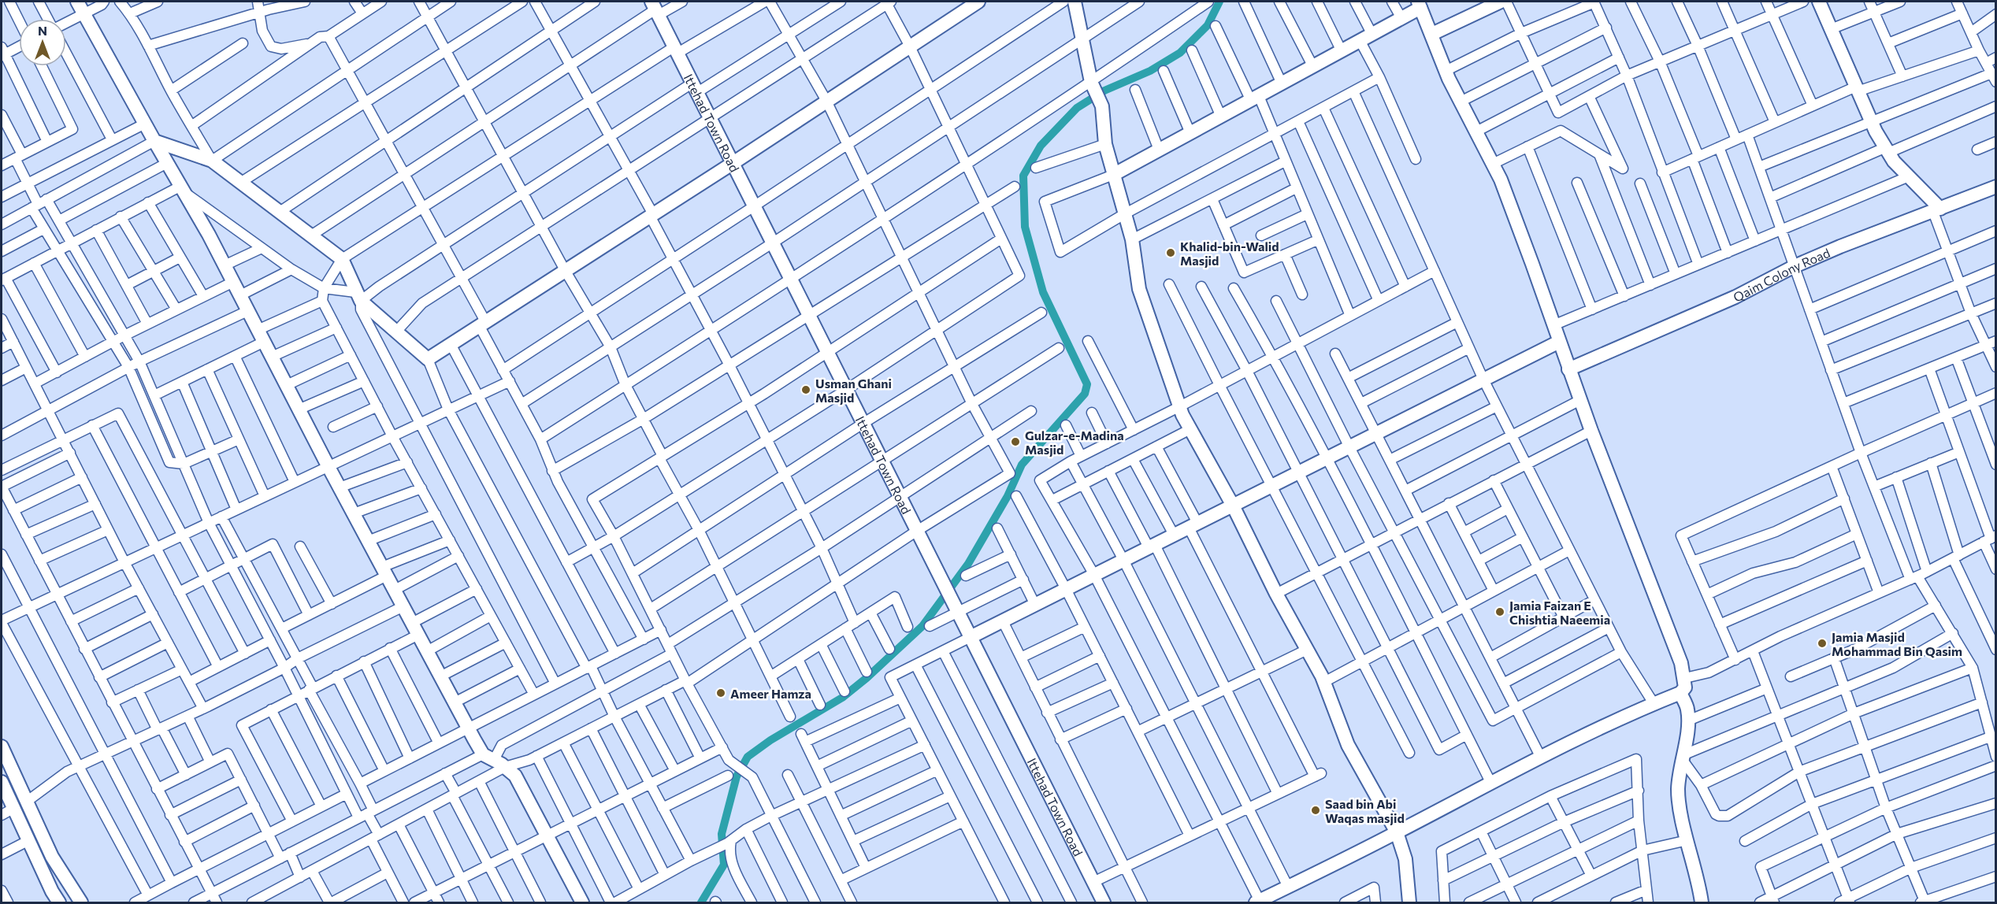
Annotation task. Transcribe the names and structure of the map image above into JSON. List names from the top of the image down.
{
  "streets": {
    "street": ["Ittehad Town Road", "Qaim Colony Road"]
  },
  "places": [
    "Khalid-bin-Walid Masjid",
    "Usman Ghani Masjid",
    "Gulzar-e-Madina Masjid",
    "Jamia Faizan E Chishtia Naeemia",
    "Jamia Masjid Mohammad Bin Qasim",
    "Ameer Hamza",
    "Saad bin Abi Waqas masjid"
  ],
  "north": "top"
}
